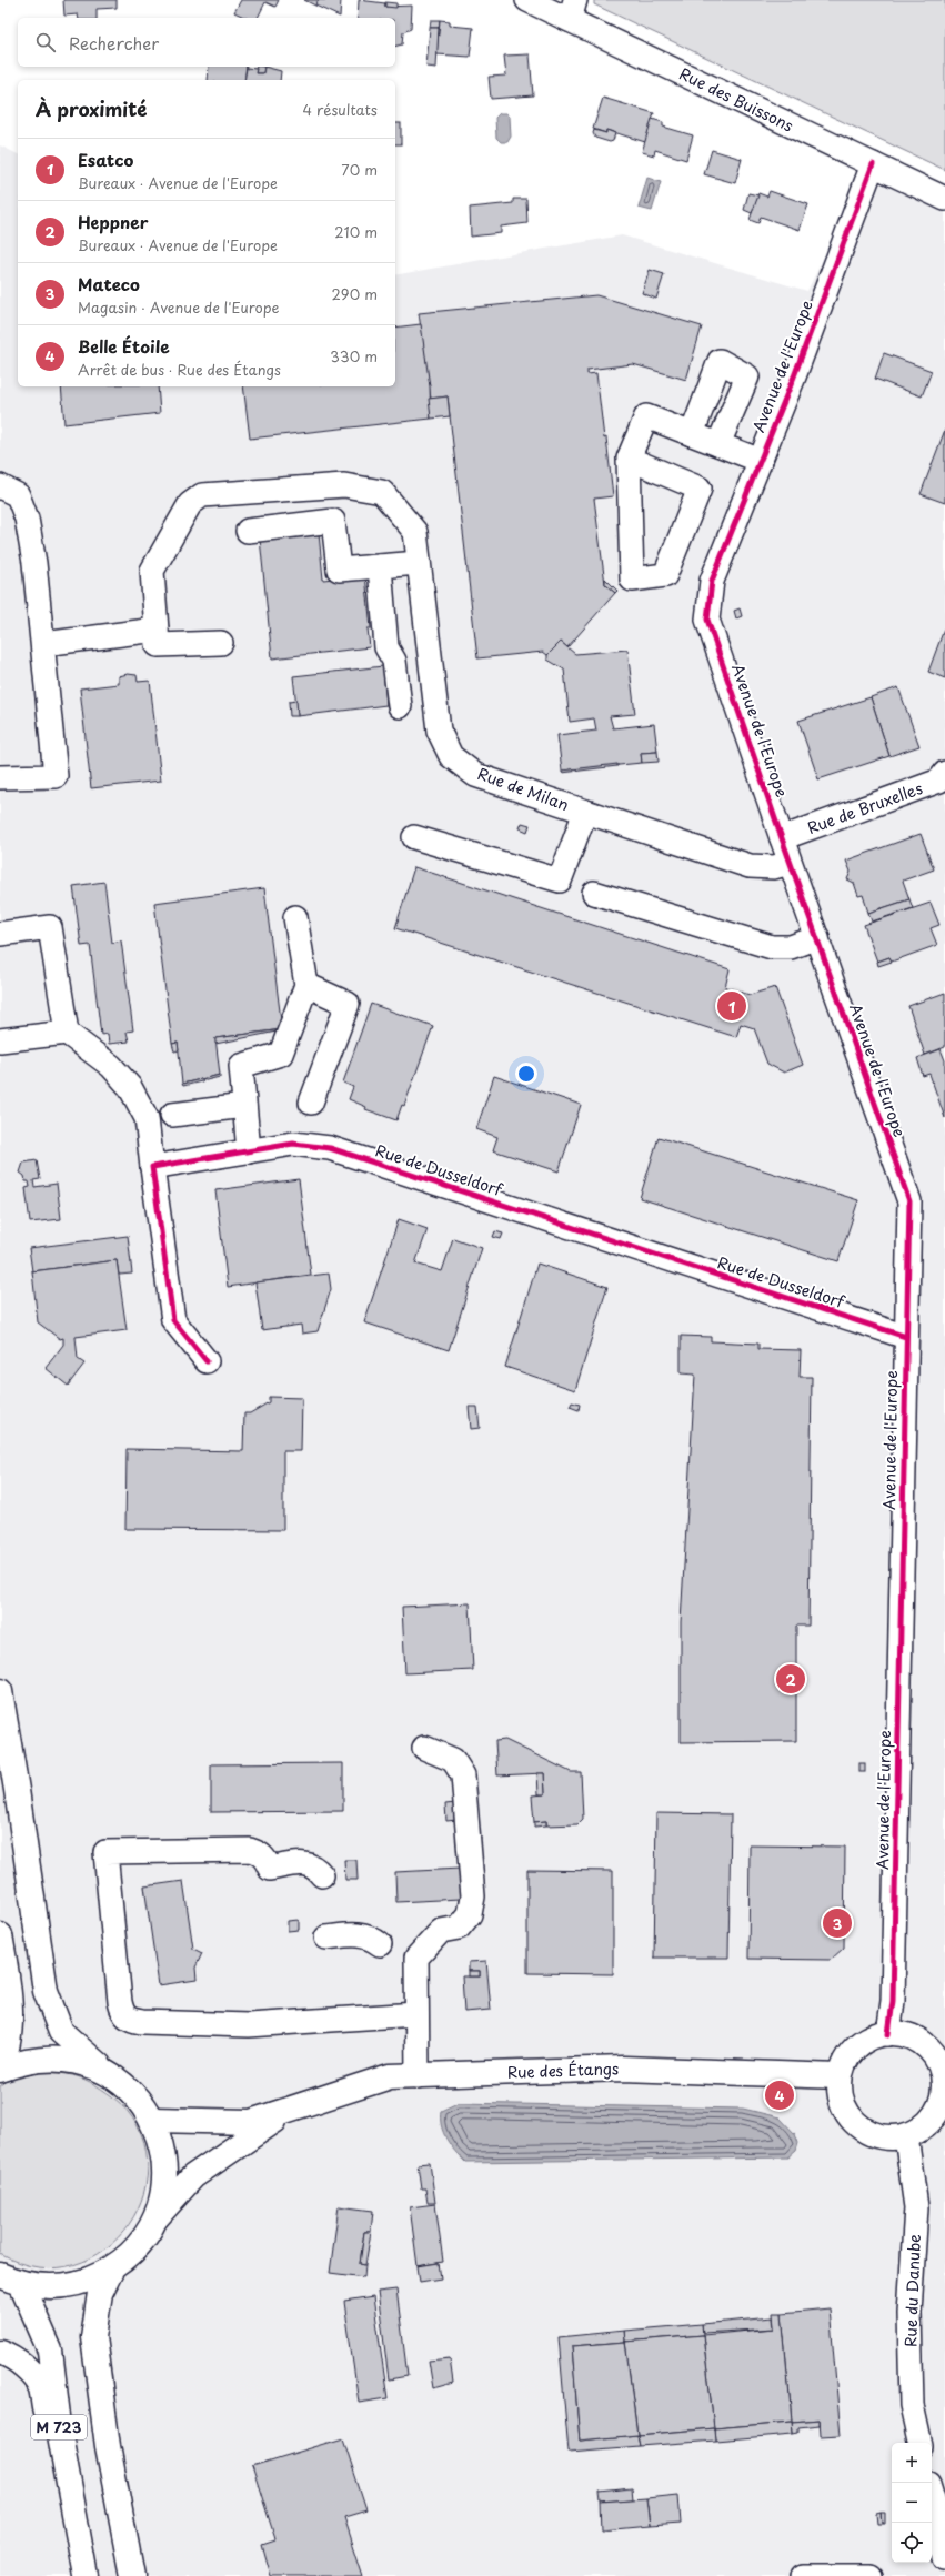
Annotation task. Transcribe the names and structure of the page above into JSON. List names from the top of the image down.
{
  "streets": {
    "main road": ["Rue des Étangs", "M 723"],
    "street": [
      "Rue des Buissons",
      "Avenue de l'Europe",
      "Rue de Milan",
      "Rue de Bruxelles",
      "Rue de Dusseldorf",
      "Rue du Danube"
    ]
  },
  "crossings": [
    ["Rue des Buissons", "Avenue de l'Europe"],
    ["Avenue de l'Europe", "Rue de Milan"],
    ["Avenue de l'Europe", "Rue de Bruxelles"],
    ["Avenue de l'Europe", "Rue de Dusseldorf"],
    ["Avenue de l'Europe", "Rue des Étangs"],
    ["Avenue de l'Europe", "Rue du Danube"],
    ["Rue des Étangs", "Rue du Danube"]
  ],
  "page": {
    "search": "Rechercher",
    "heading": ["À proximité", "4 résultats"],
    "list": [
      {
        "mark": "1",
        "name": "Esatco",
        "note": "Bureaux · Avenue de l'Europe",
        "value": "70 m"
      },
      {
        "mark": "2",
        "name": "Heppner",
        "note": "Bureaux · Avenue de l'Europe",
        "value": "210 m"
      },
      {
        "mark": "3",
        "name": "Mateco",
        "note": "Magasin · Avenue de l'Europe",
        "value": "290 m"
      },
      {
        "mark": "4",
        "name": "Belle Étoile",
        "note": "Arrêt de bus · Rue des Étangs",
        "value": "330 m"
      }
    ],
    "pins": [
      "1",
      "2",
      "3",
      "4"
    ],
    "map_buttons": ["+", "−"]
  }
}
